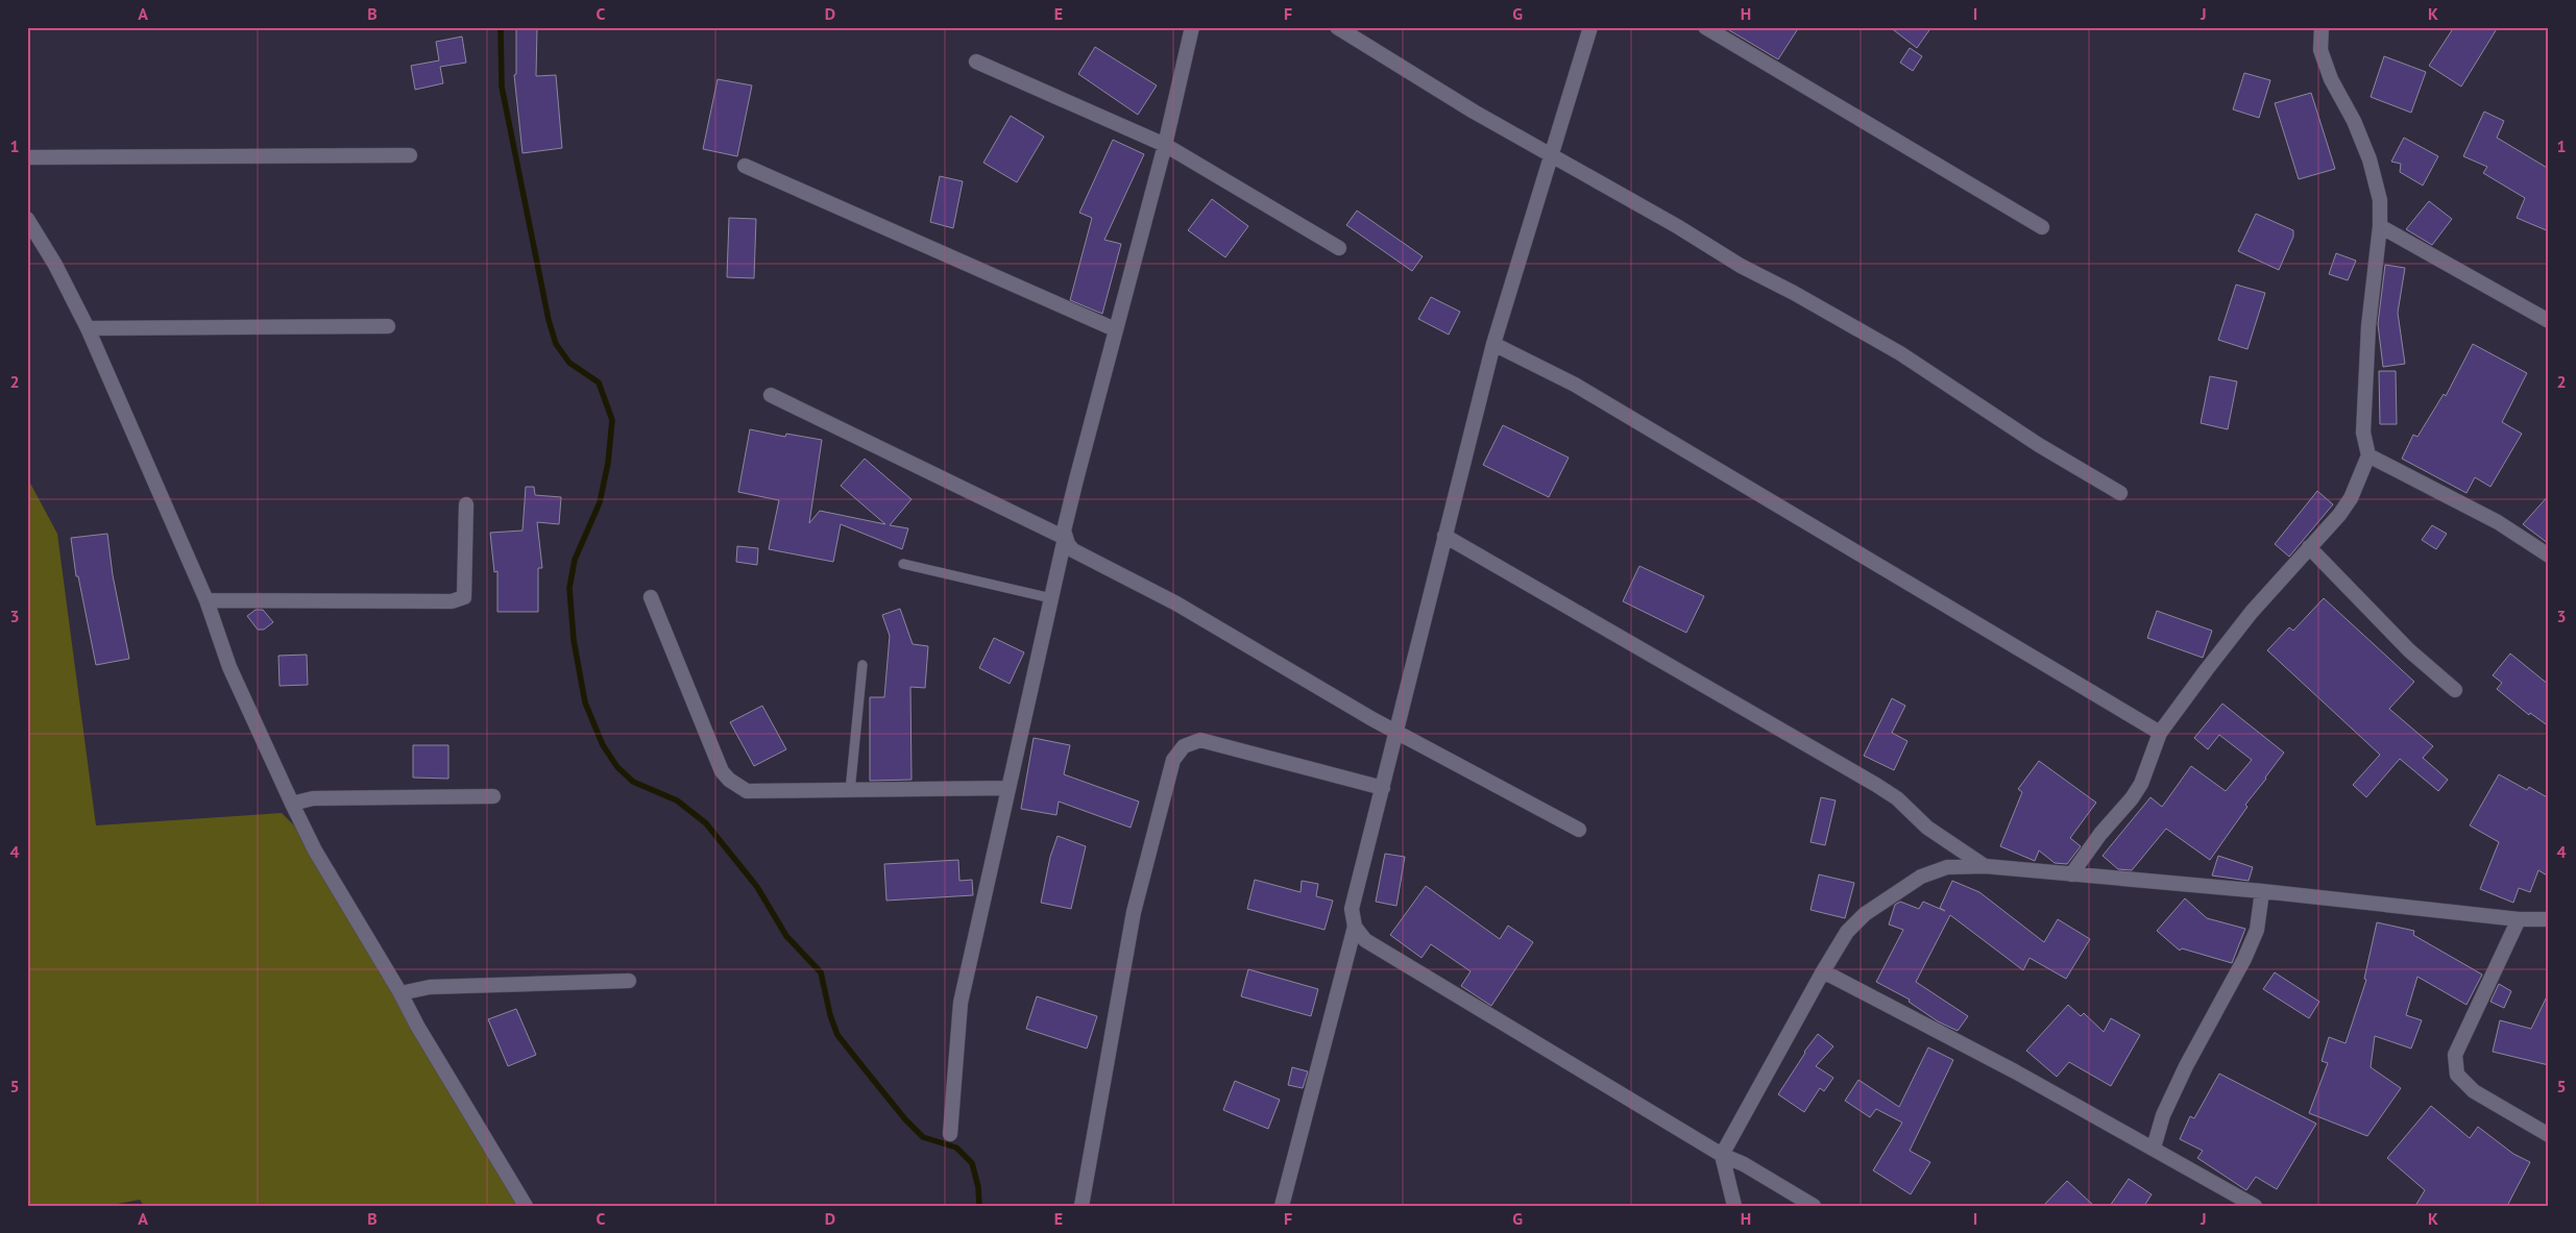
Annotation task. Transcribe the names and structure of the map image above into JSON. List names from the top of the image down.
{
  "grid": {
    "columns": [
      "A",
      "B",
      "C",
      "D",
      "E",
      "F",
      "G",
      "H",
      "I",
      "J",
      "K"
    ],
    "rows": [
      "1",
      "2",
      "3",
      "4",
      "5"
    ]
  }
}
